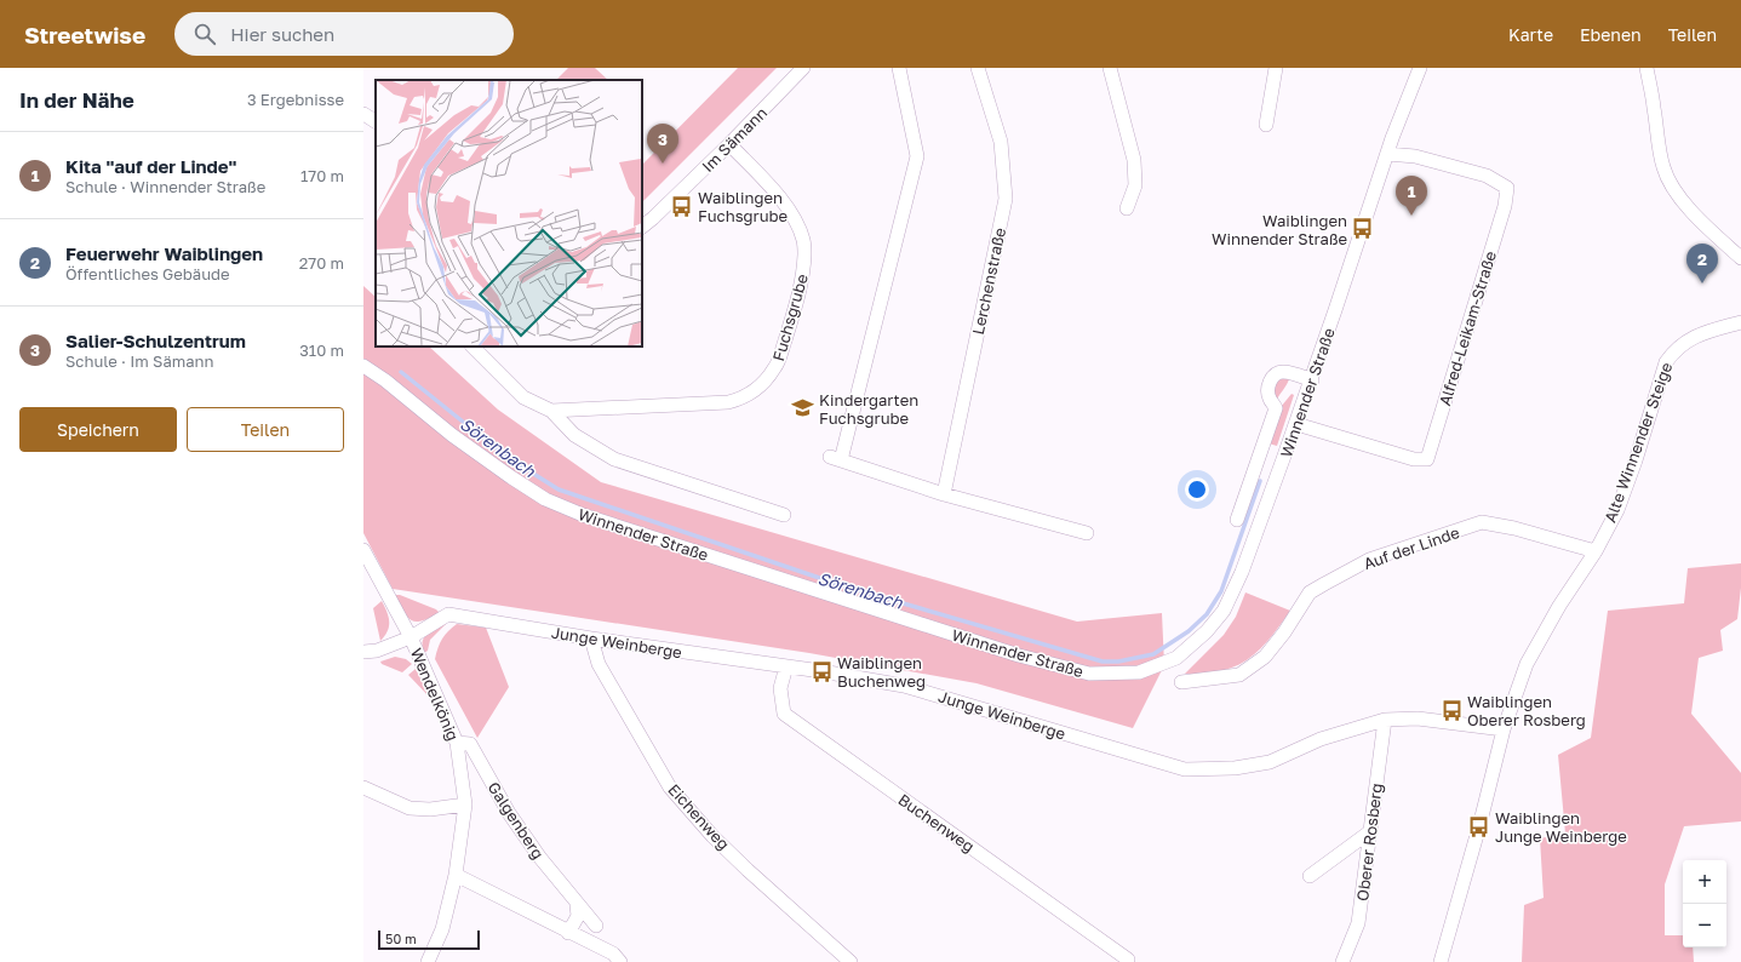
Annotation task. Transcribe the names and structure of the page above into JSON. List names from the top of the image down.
{
  "streets": {
    "street": [
      "Im Sämann",
      "Lerchenstraße",
      "Fuchsgrube",
      "Alfred-Leikam-Straße",
      "Winnender Straße",
      "Alte Winnender Steige",
      "Auf der Linde",
      "Junge Weinberge",
      "Wendelkönig",
      "Eichenweg",
      "Galgenberg",
      "Buchenweg",
      "Oberer Rosberg"
    ]
  },
  "crossings": [
    ["Im Sämann", "Fuchsgrube"],
    ["Alfred-Leikam-Straße", "Winnender Straße"],
    ["Alte Winnender Steige", "Auf der Linde"],
    ["Alte Winnender Steige", "Junge Weinberge"],
    ["Junge Weinberge", "Wendelkönig"],
    ["Junge Weinberge", "Eichenweg"],
    ["Junge Weinberge", "Buchenweg"],
    ["Junge Weinberge", "Oberer Rosberg"],
    ["Wendelkönig", "Galgenberg"]
  ],
  "water": ["Sörenbach"],
  "places": {
    "bus stop": [
      "Waiblingen Fuchsgrube",
      "Waiblingen Winnender Straße",
      "Waiblingen Buchenweg",
      "Waiblingen Oberer Rosberg",
      "Waiblingen Junge Weinberge"
    ],
    "school or university": ["Kindergarten Fuchsgrube"]
  },
  "scale_bar": "50 m",
  "page": {
    "header": "Streetwise",
    "search": "Hier suchen",
    "nav": ["Karte", "Ebenen", "Teilen"],
    "heading": ["In der Nähe", "3 Ergebnisse"],
    "pins": ["3", "1", "2"],
    "list": [
      {
        "mark": "1",
        "name": "Kita \"auf der Linde\"",
        "note": "Schule · Winnender Straße",
        "value": "170 m"
      },
      {
        "mark": "2",
        "name": "Feuerwehr Waiblingen",
        "note": "Öffentliches Gebäude",
        "value": "270 m"
      },
      {
        "mark": "3",
        "name": "Salier-Schulzentrum",
        "note": "Schule · Im Sämann",
        "value": "310 m"
      }
    ],
    "buttons": ["Speichern", "Teilen"],
    "map_buttons": ["+", "−"],
    "scale": "50 m"
  }
}
